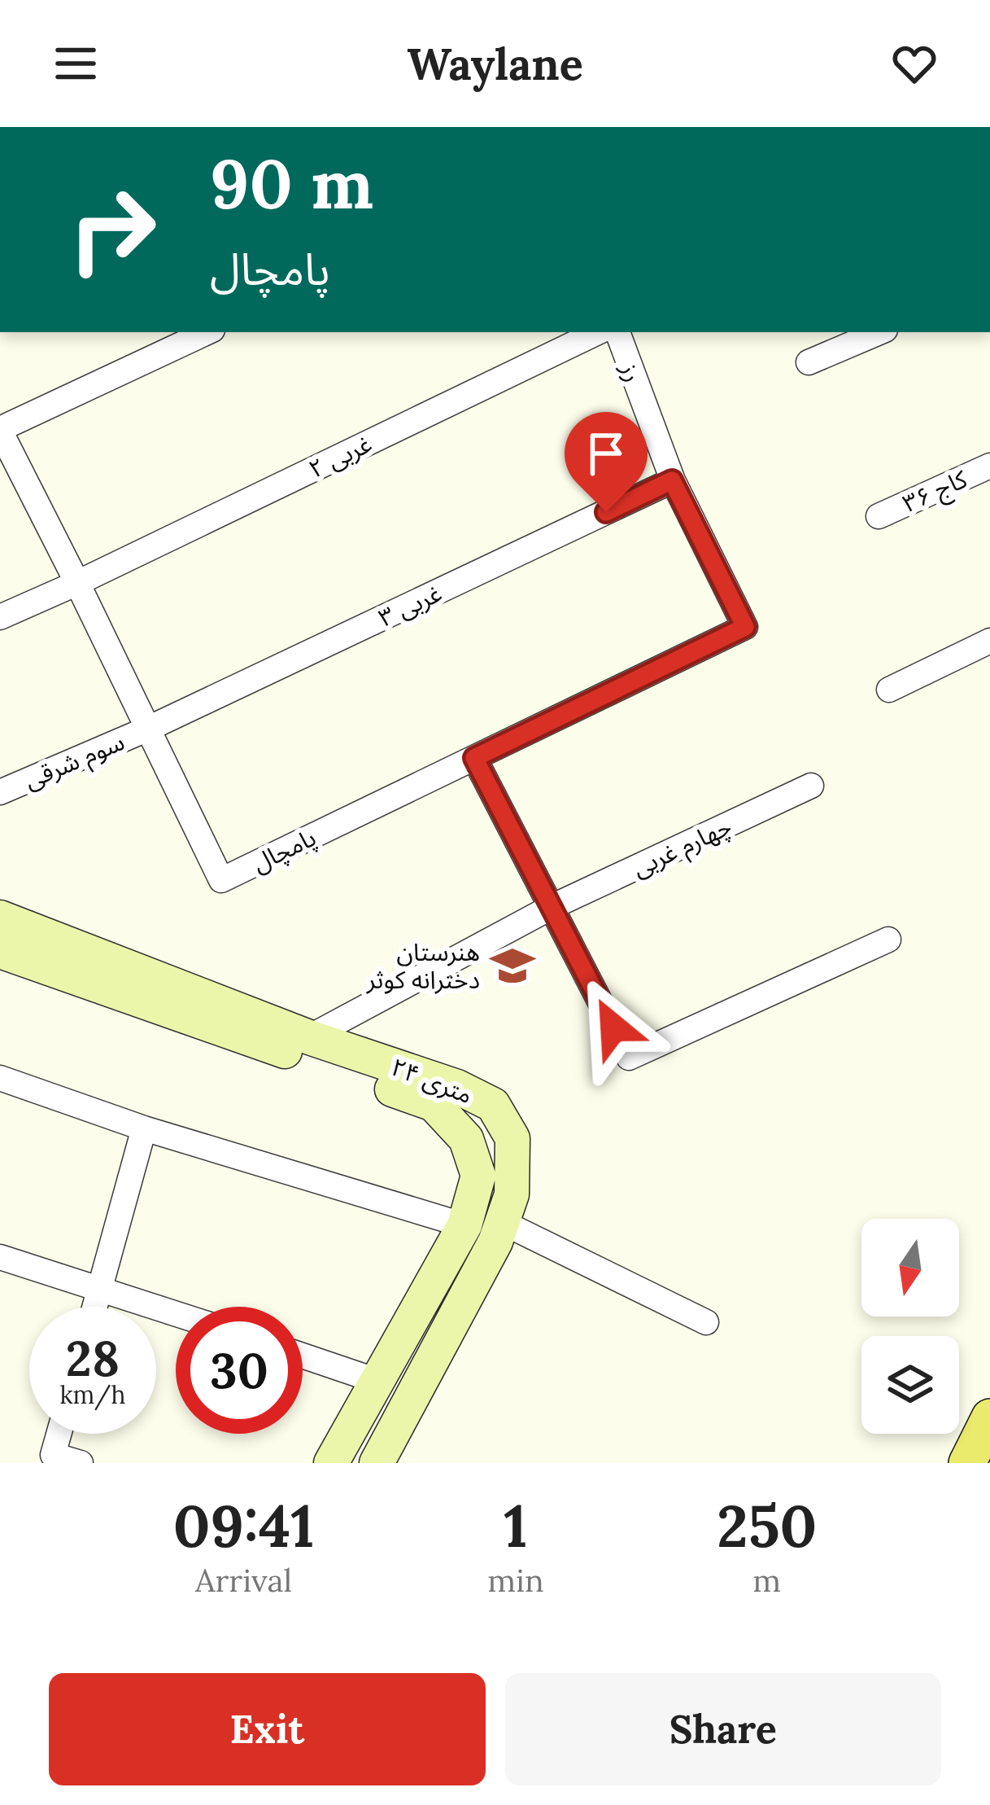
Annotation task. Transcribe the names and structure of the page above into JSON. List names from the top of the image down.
{
  "streets": {
    "street": [
      "رز",
      "۲ غربی",
      "کاج ۳۶",
      "۳ غربی",
      "سوم شرقى",
      "چهارم غربی",
      "پامچال",
      "۲۴ متری"
    ]
  },
  "crossings": [
    ["رز", "۳ غربی"],
    ["رز", "پامچال"],
    ["۲ غربی", "پامچال"],
    ["۳ غربی", "سوم شرقى"],
    ["۳ غربی", "پامچال"],
    ["سوم شرقى", "پامچال"],
    ["چهارم غربی", "۲۴ متری"]
  ],
  "places": {
    "school or university": ["هنرستان دخترانه کوثر"]
  },
  "north": "bottom",
  "page": {
    "header": "Waylane",
    "turn": ["90 m", "پامچال"],
    "speed": "28 km/h",
    "limit": "30",
    "eta": [
      "09:41",
      "Arrival",
      "1",
      "min",
      "250",
      "m"
    ],
    "buttons": ["Exit", "Share"]
  }
}
